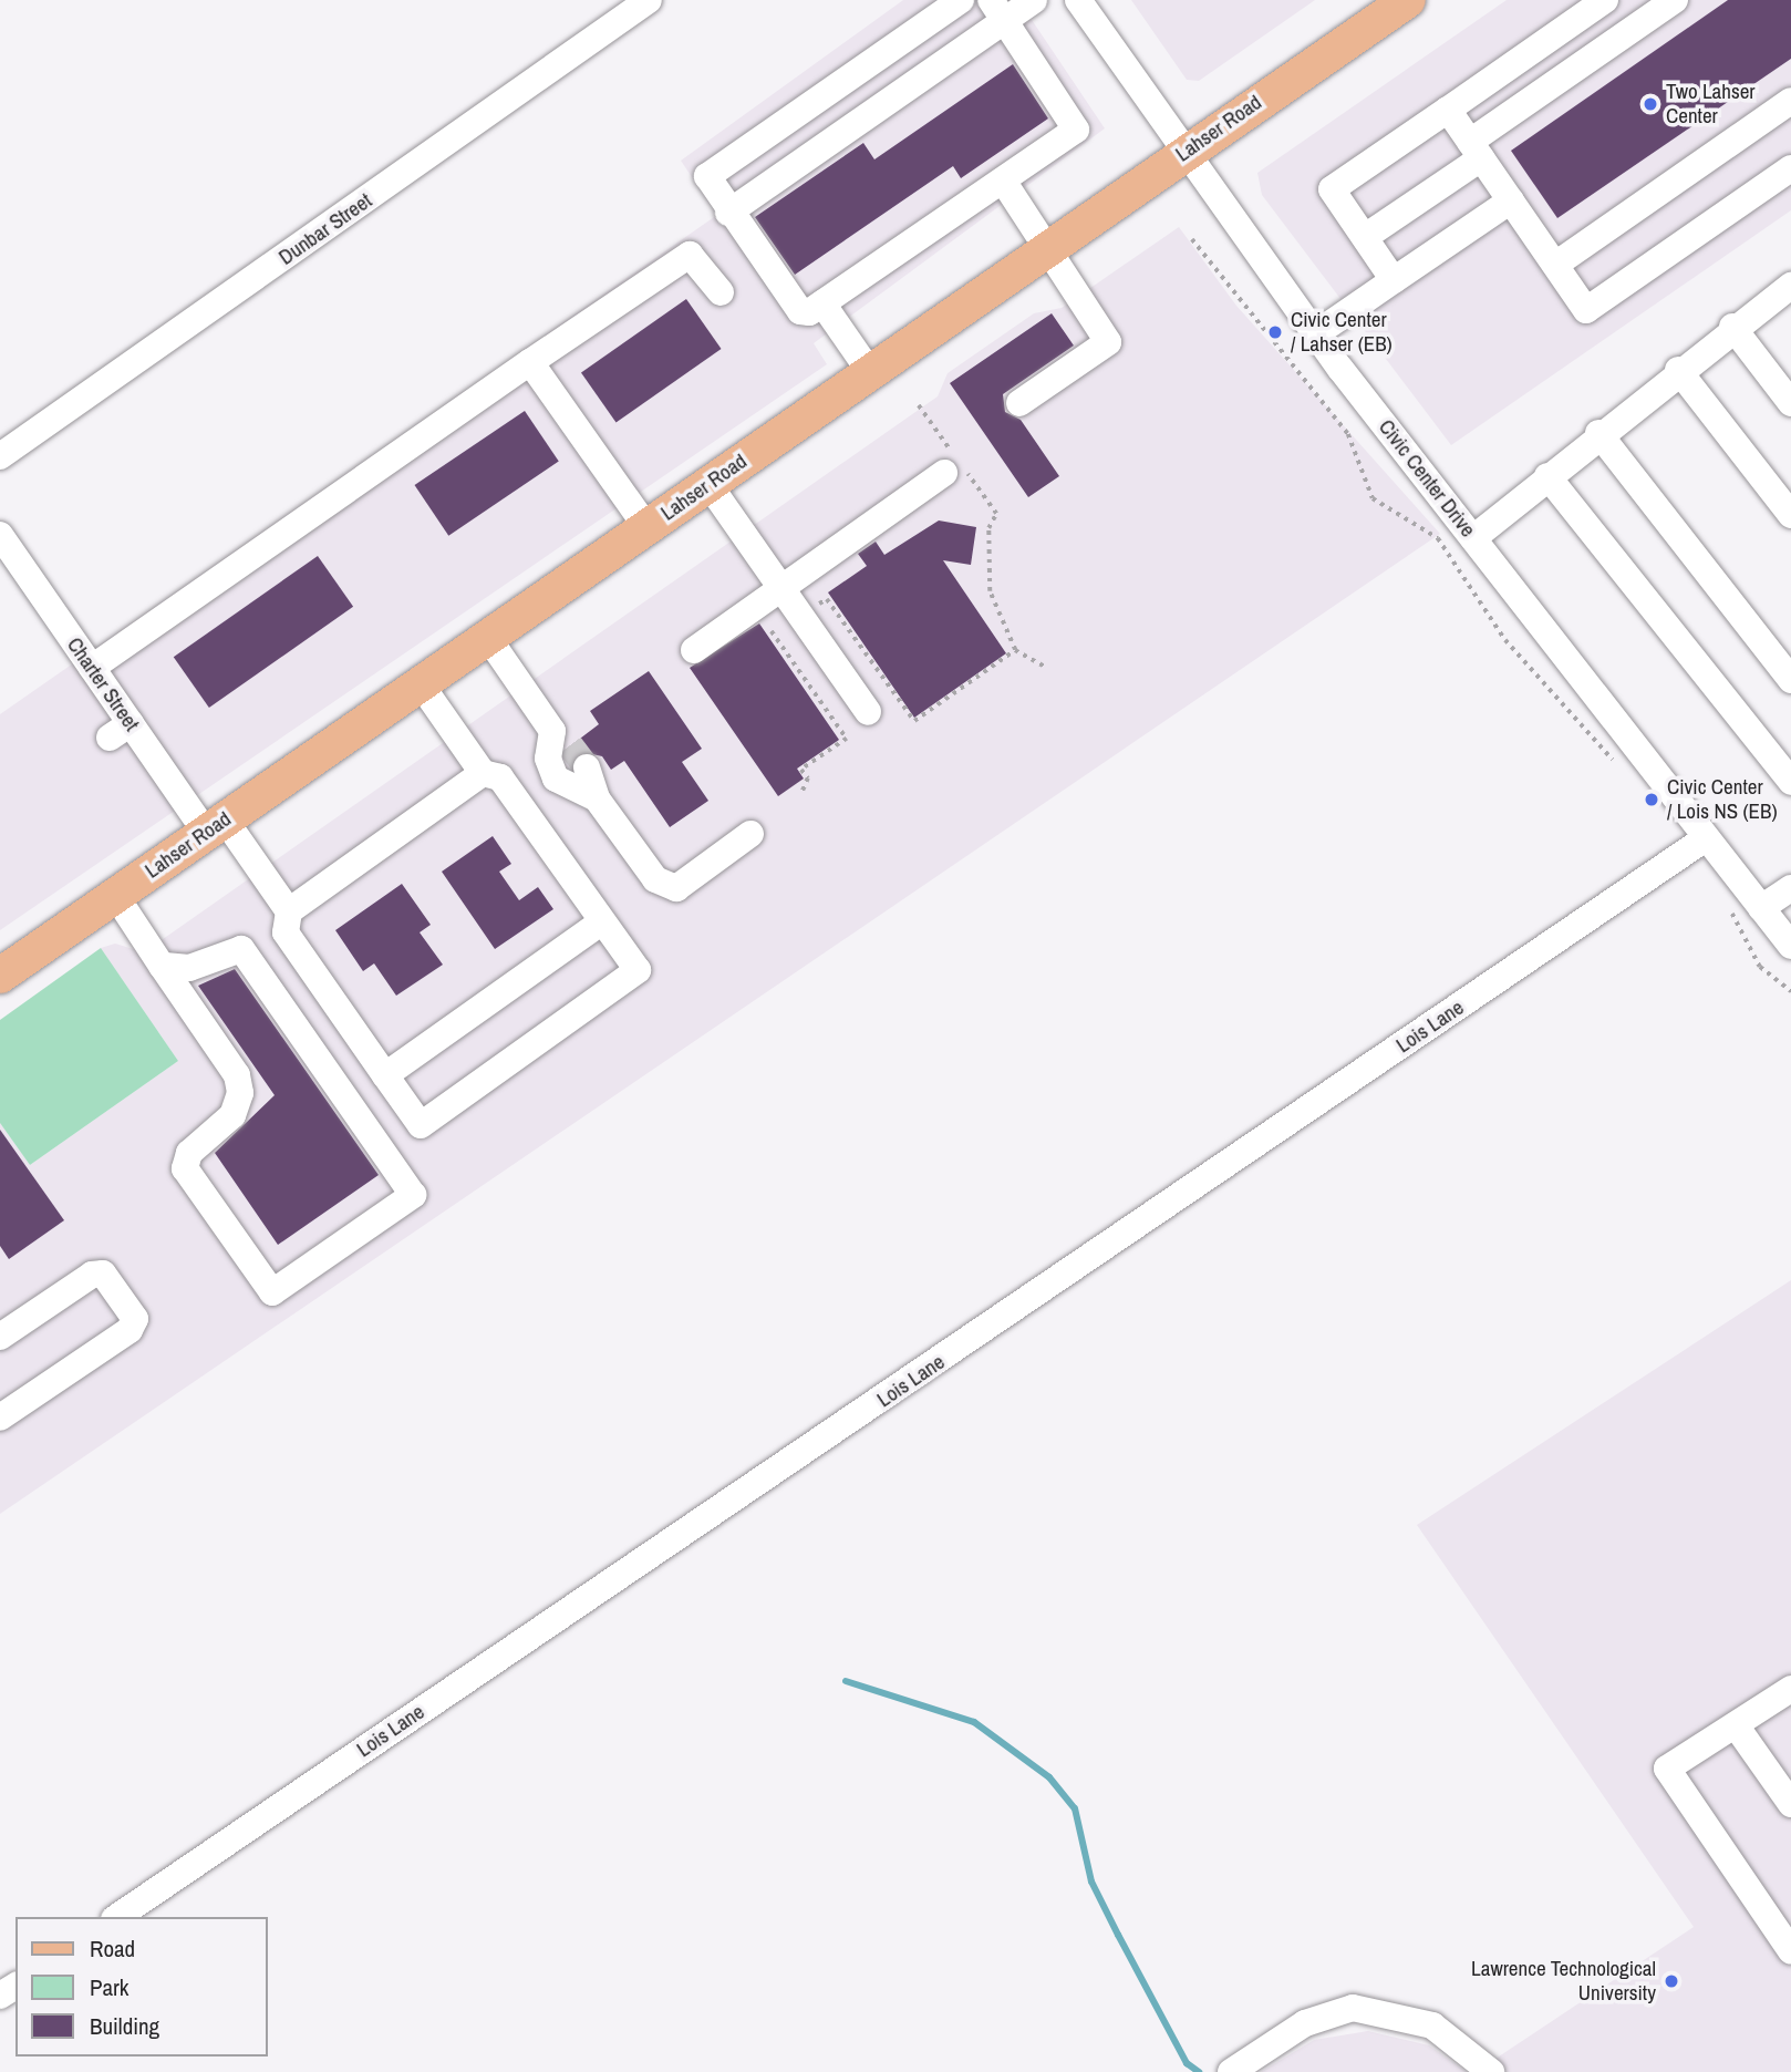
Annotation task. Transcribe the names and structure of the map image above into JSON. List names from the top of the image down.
{
  "streets": {
    "main road": ["Lahser Road"],
    "street": [
      "Dunbar Street",
      "Civic Center Drive",
      "Charter Street",
      "Lois Lane"
    ]
  },
  "crossings": [
    ["Lahser Road", "Civic Center Drive"],
    ["Lahser Road", "Charter Street"],
    ["Civic Center Drive", "Lois Lane"]
  ],
  "places": [
    "Two Lahser Center",
    "Civic Center / Lahser (EB)",
    "Civic Center / Lois NS (EB)",
    "Lawrence Technological University"
  ],
  "legend": ["Road", "Park", "Building"]
}
